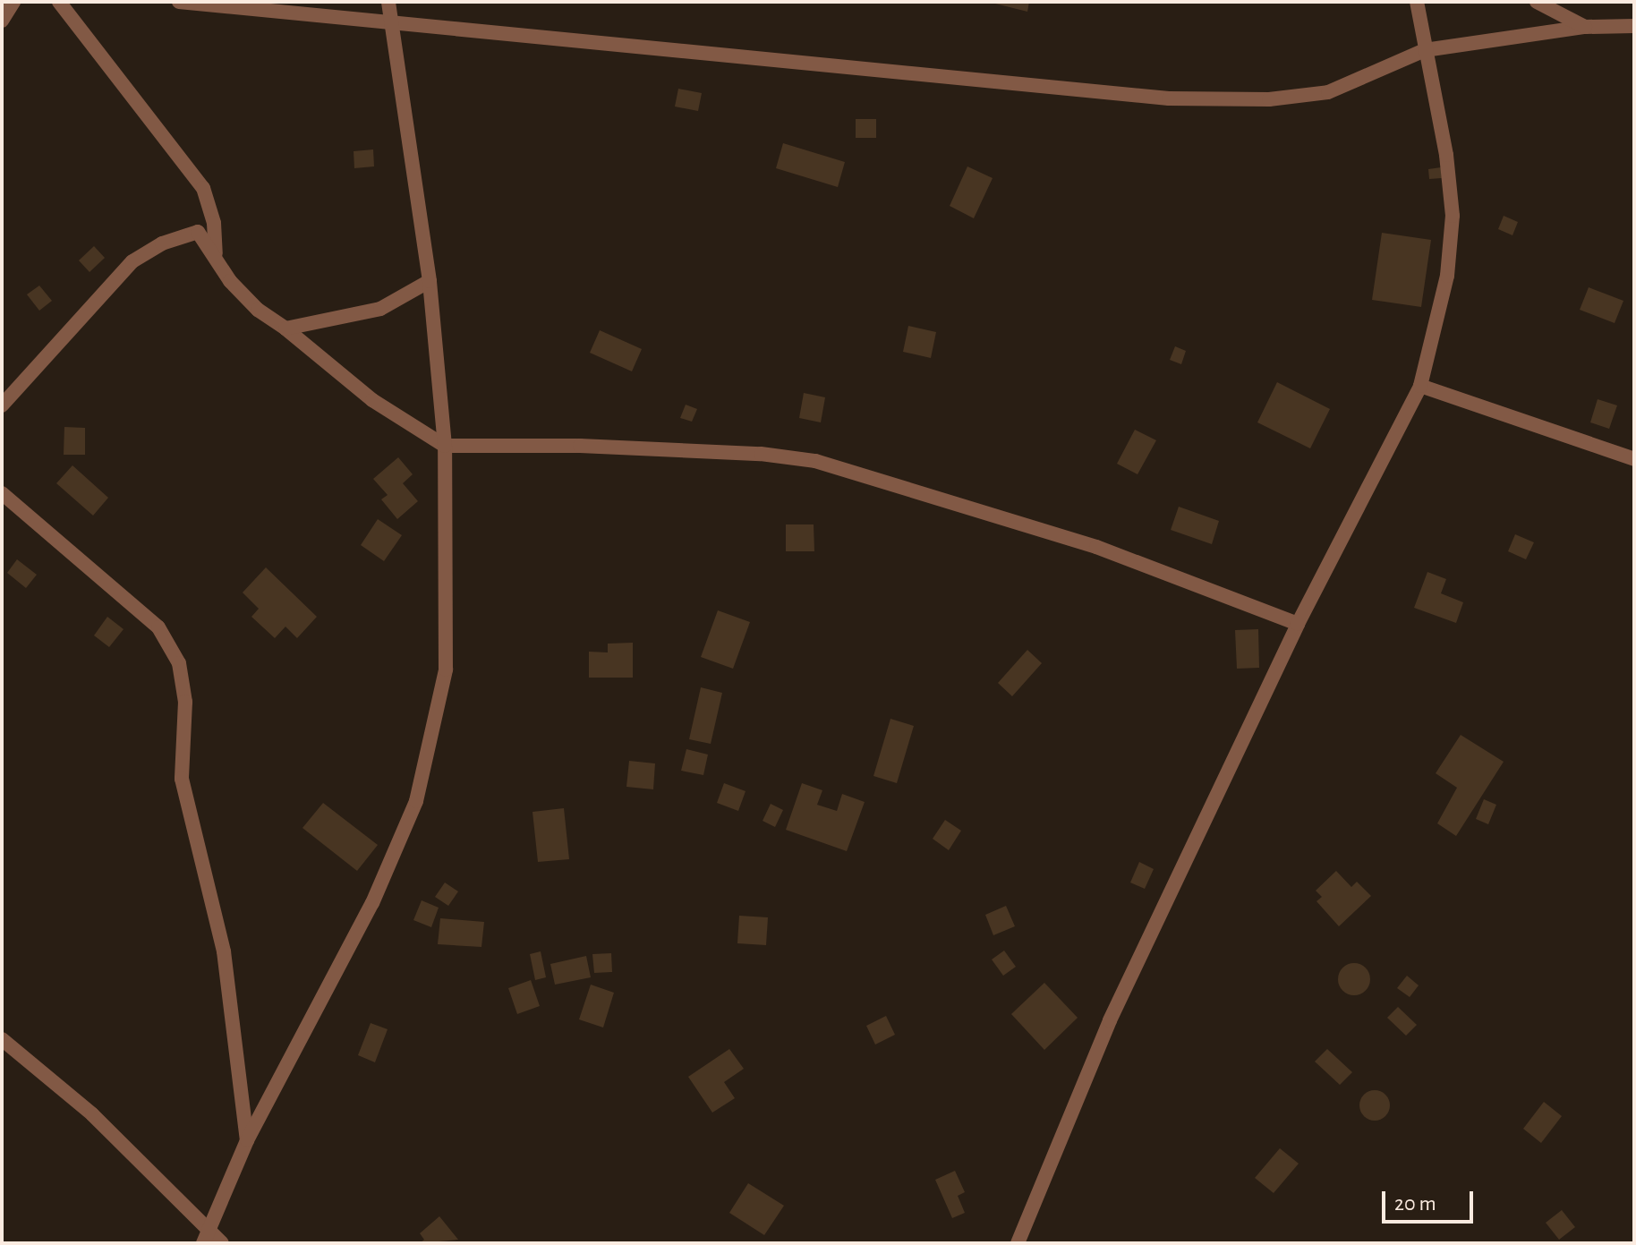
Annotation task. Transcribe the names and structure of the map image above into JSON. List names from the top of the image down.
{
  "scale_bar": "20 m"
}
